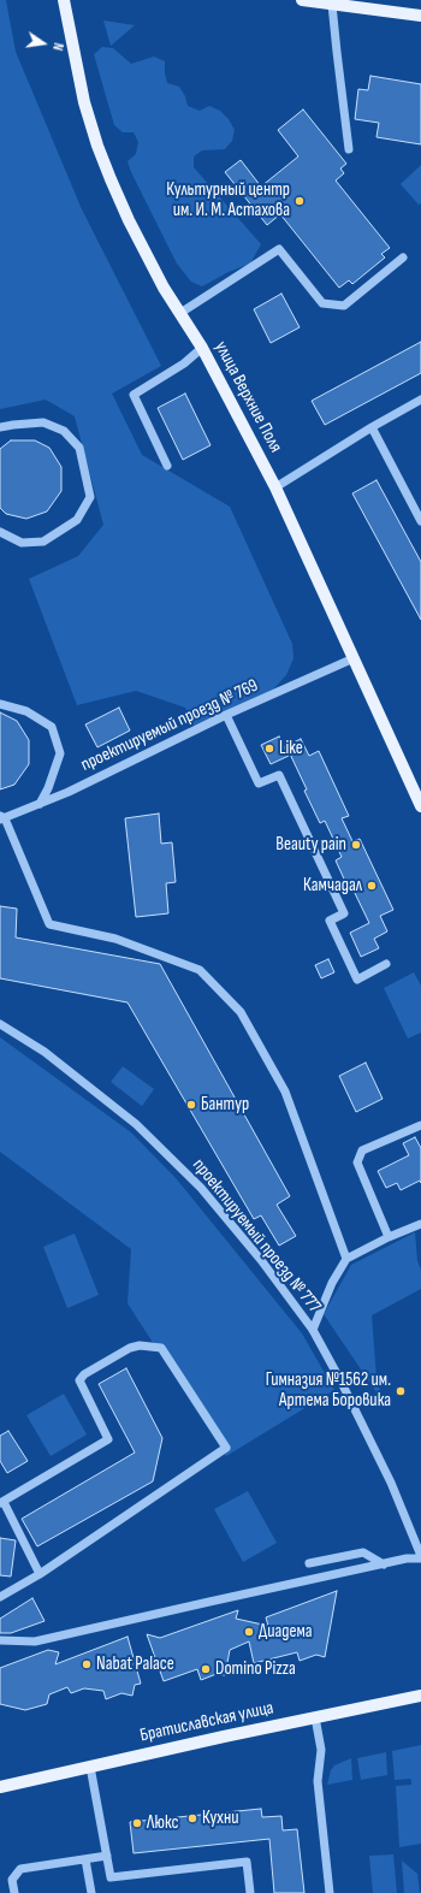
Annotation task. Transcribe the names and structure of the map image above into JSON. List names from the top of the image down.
{
  "streets": {
    "main road": ["улица Верхние Поля", "Братиславская улица"],
    "street": ["проектируемый проезд № 769", "проектируемый проезд № 777"]
  },
  "crossings": [
    ["улица Верхние Поля", "проектируемый проезд № 769"]
  ],
  "places": [
    "Культурный центр им. И. М. Астахова",
    "Like",
    "Beauty pain",
    "Камчадал",
    "Бантур",
    "Гимназия №1562 им. Артема Боровика",
    "Диадема",
    "Nabat Palace",
    "Domino Pizza",
    "Кухни",
    "Люкс"
  ],
  "north": "right"
}
